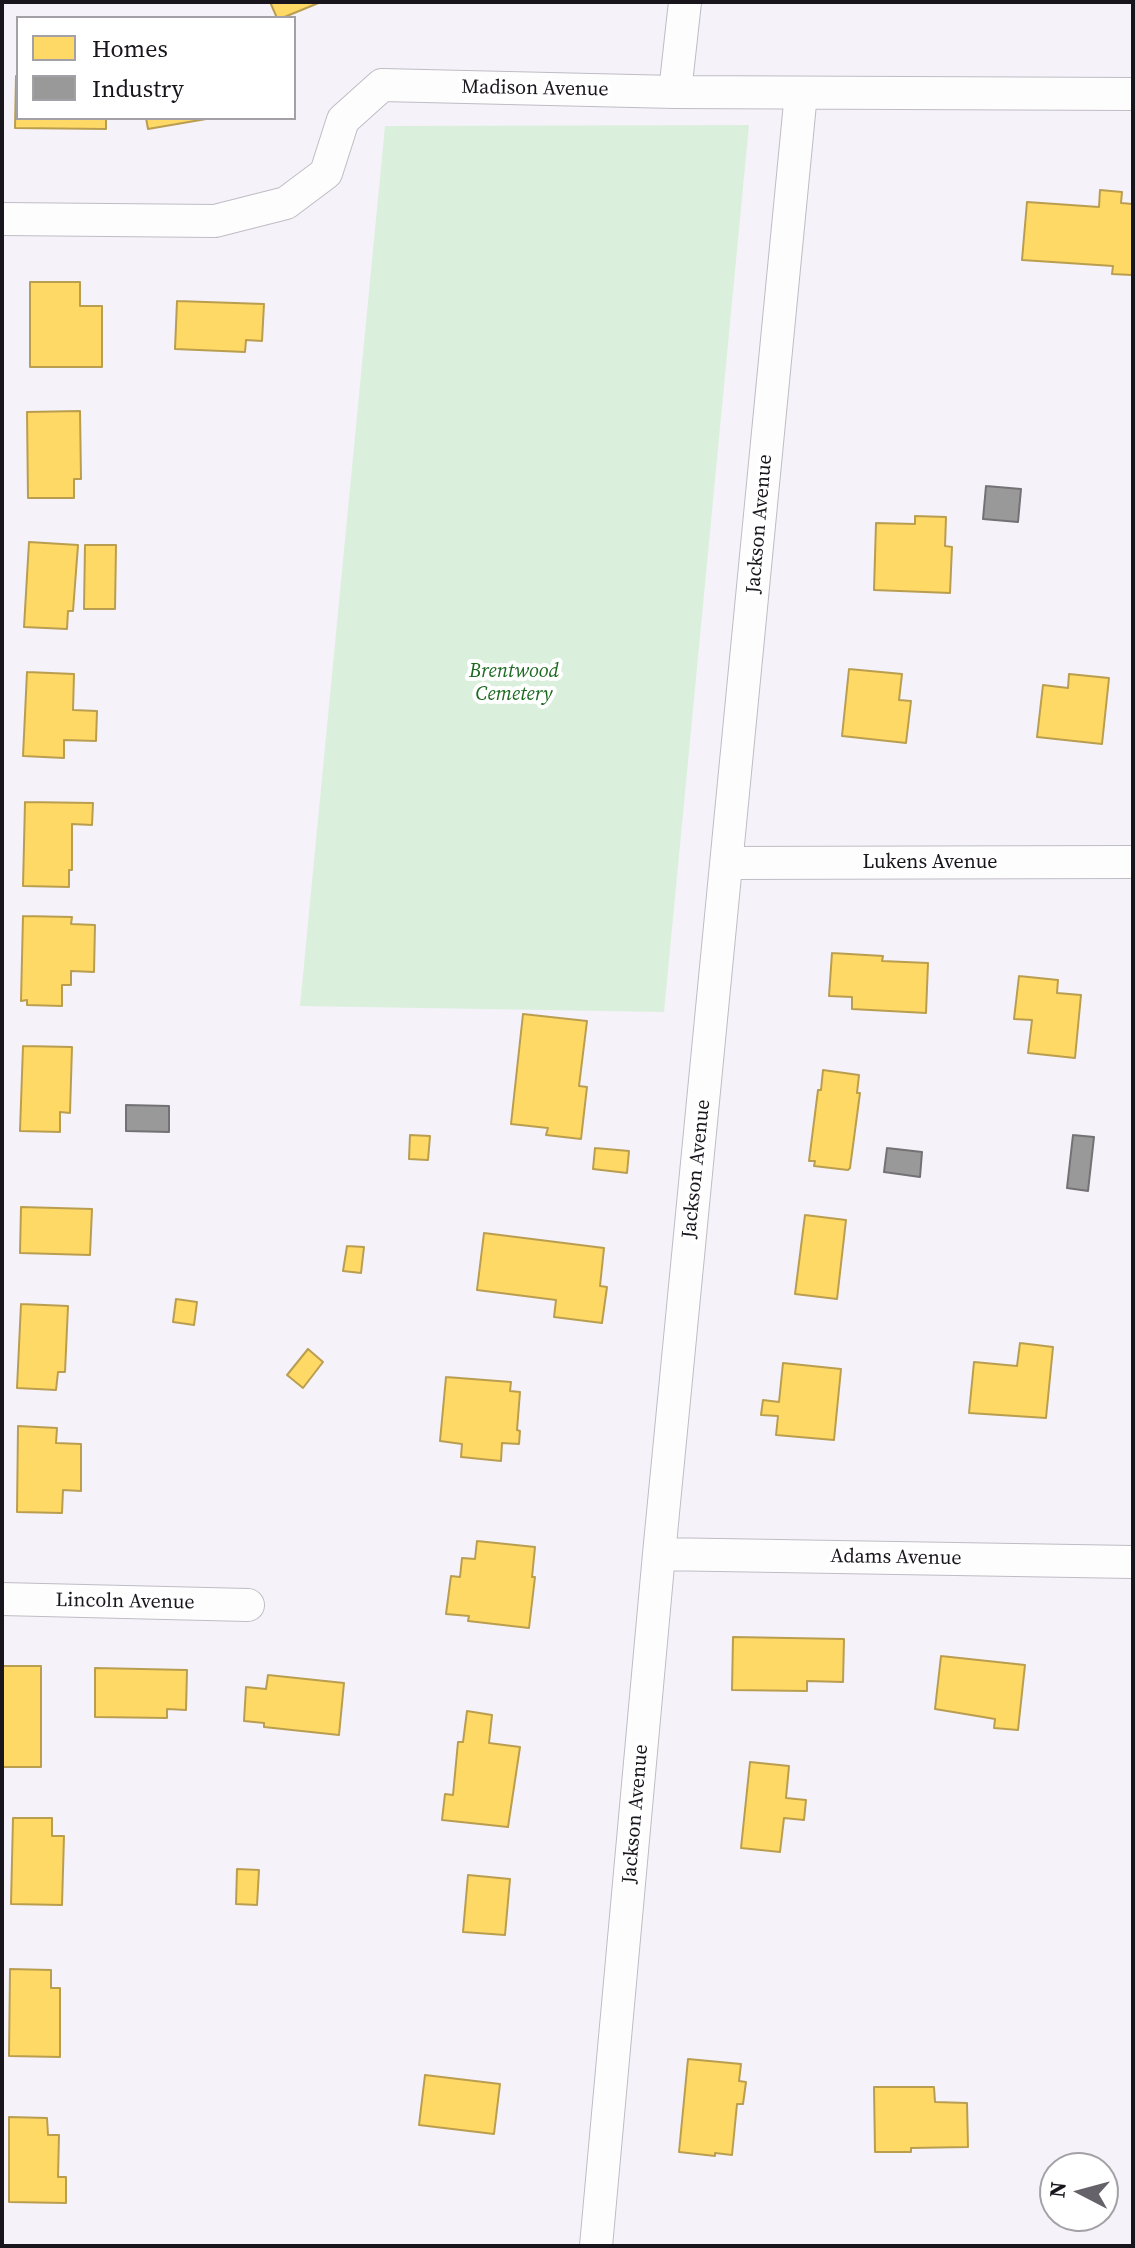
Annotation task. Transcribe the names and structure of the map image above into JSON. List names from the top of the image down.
{
  "streets": {
    "street": [
      "Madison Avenue",
      "Jackson Avenue",
      "Lukens Avenue",
      "Adams Avenue",
      "Lincoln Avenue"
    ]
  },
  "crossings": [
    ["Madison Avenue", "Jackson Avenue"],
    ["Jackson Avenue", "Lukens Avenue"],
    ["Jackson Avenue", "Adams Avenue"]
  ],
  "parks": ["Brentwood Cemetery"],
  "legend": ["Homes", "Industry"],
  "north": "left"
}
